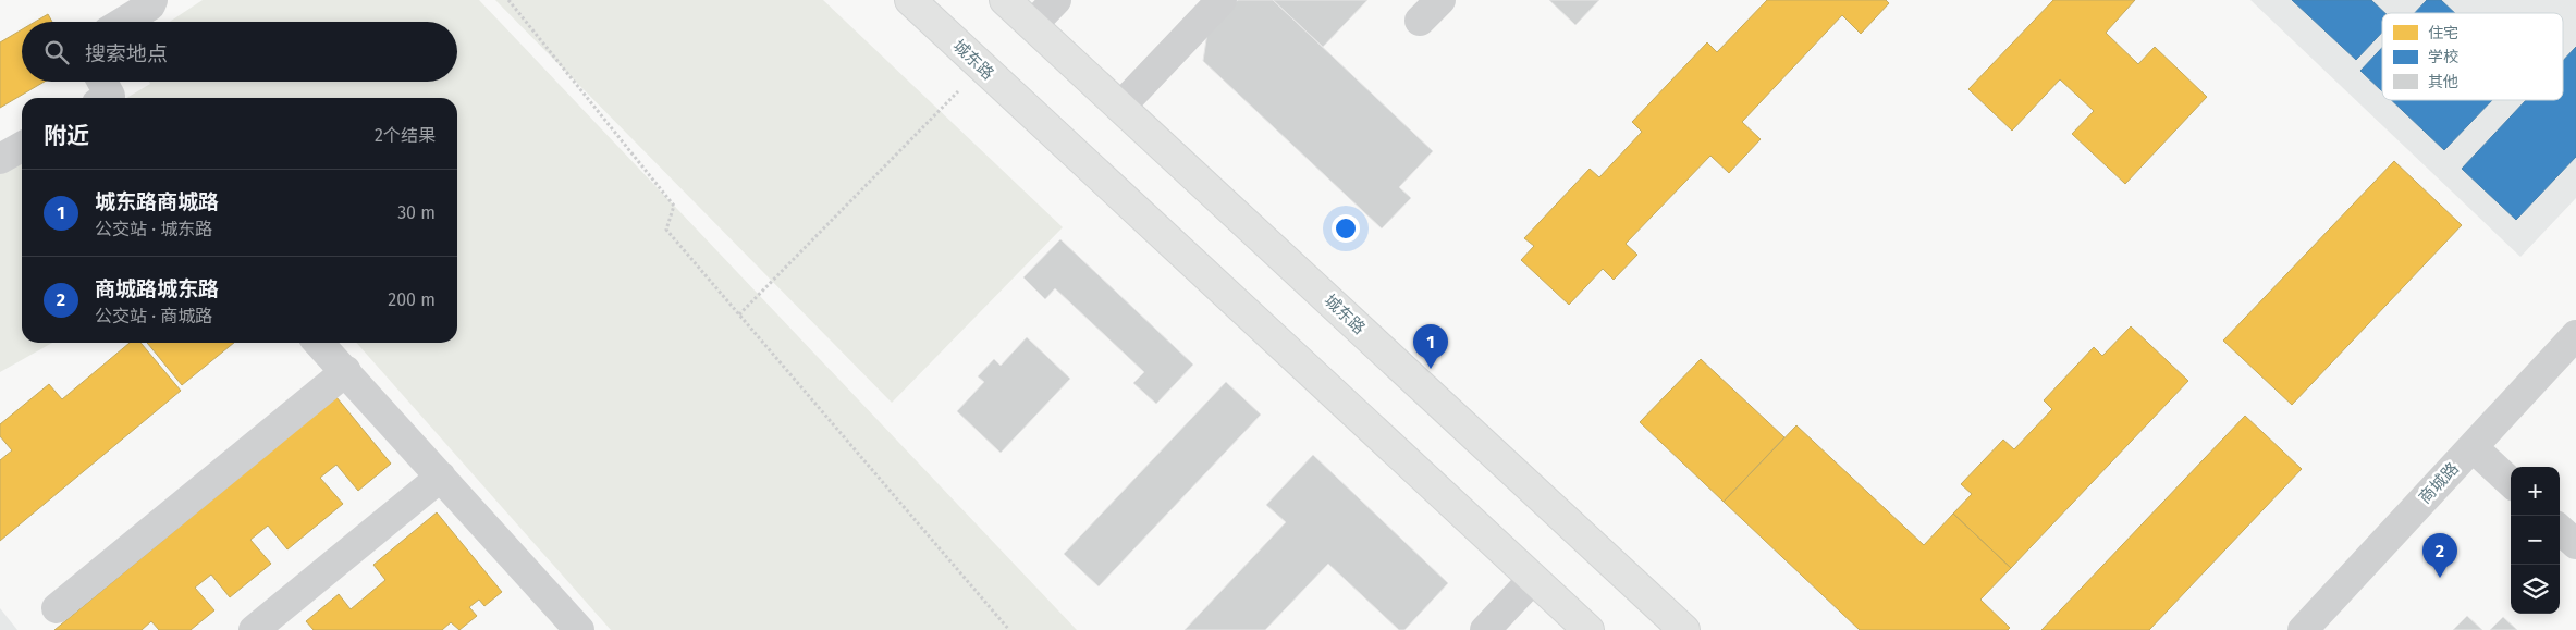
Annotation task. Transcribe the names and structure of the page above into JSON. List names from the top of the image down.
{
  "streets": {
    "main road": ["城东路"],
    "street": ["商城路"]
  },
  "legend": ["住宅", "学校", "其他"],
  "page": {
    "search": "搜索地点",
    "heading": ["附近", "2个结果"],
    "list": [
      {
        "mark": "1",
        "name": "城东路商城路",
        "note": "公交站 · 城东路",
        "value": "30 m"
      },
      {
        "mark": "2",
        "name": "商城路城东路",
        "note": "公交站 · 商城路",
        "value": "200 m"
      }
    ],
    "pins": ["1", "2"],
    "map_buttons": ["+", "−"]
  }
}
